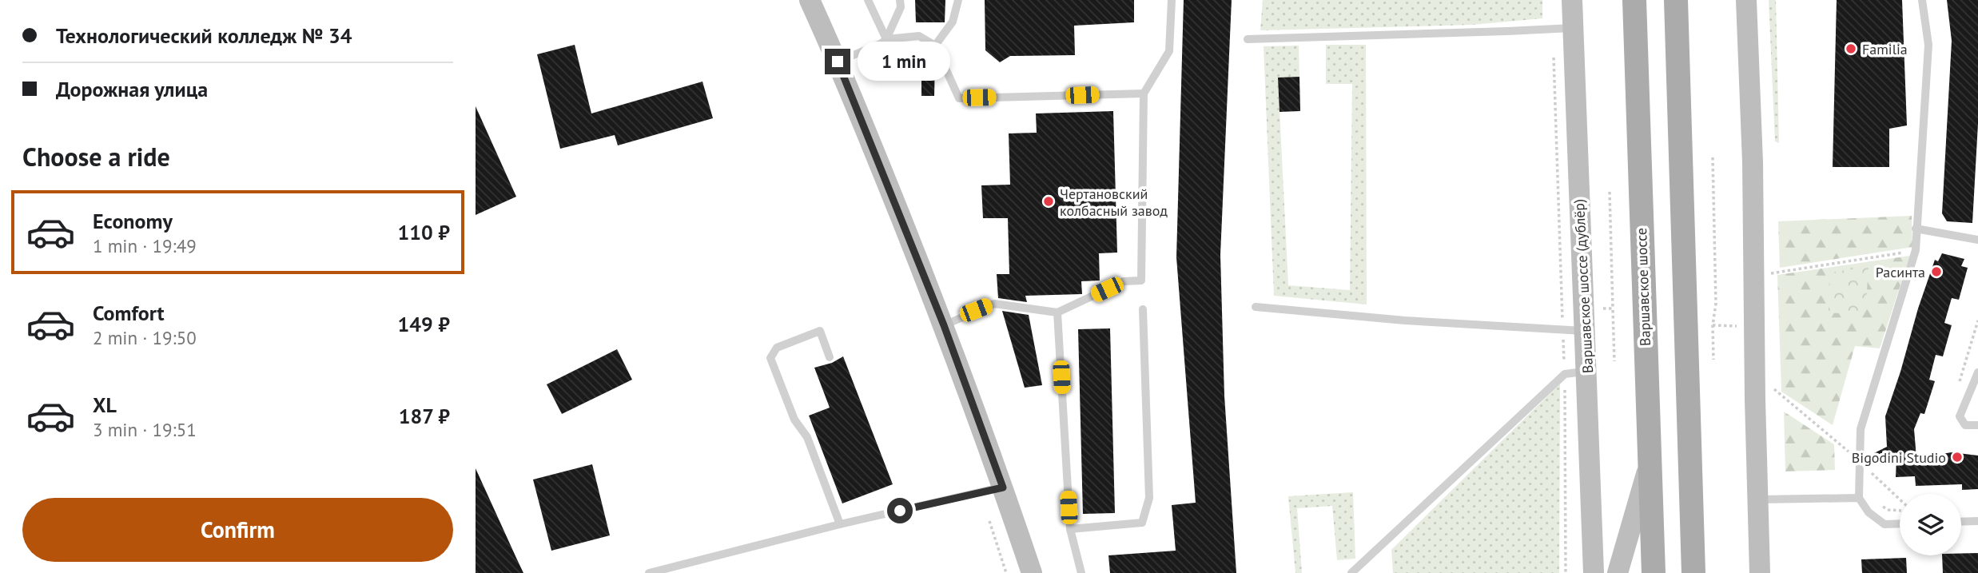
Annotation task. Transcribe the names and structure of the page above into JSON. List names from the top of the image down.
{
  "streets": {
    "main road": ["Варшавское шоссе (дублёр)", "Варшавское шоссе"]
  },
  "places": [
    "Familia",
    "Чертановский колбасный завод",
    "Расинта",
    "Bigodini Studio"
  ],
  "page": {
    "banner": ["Технологический колледж № 34", "Дорожная улица"],
    "bubble": "1 min",
    "heading": "Choose a ride",
    "list": [
      {
        "name": "Economy",
        "note": "1 min · 19:49",
        "value": "110 ₽"
      },
      {
        "name": "Comfort",
        "note": "2 min · 19:50",
        "value": "149 ₽"
      },
      {
        "name": "XL",
        "note": "3 min · 19:51",
        "value": "187 ₽"
      }
    ],
    "buttons": "Confirm"
  }
}
